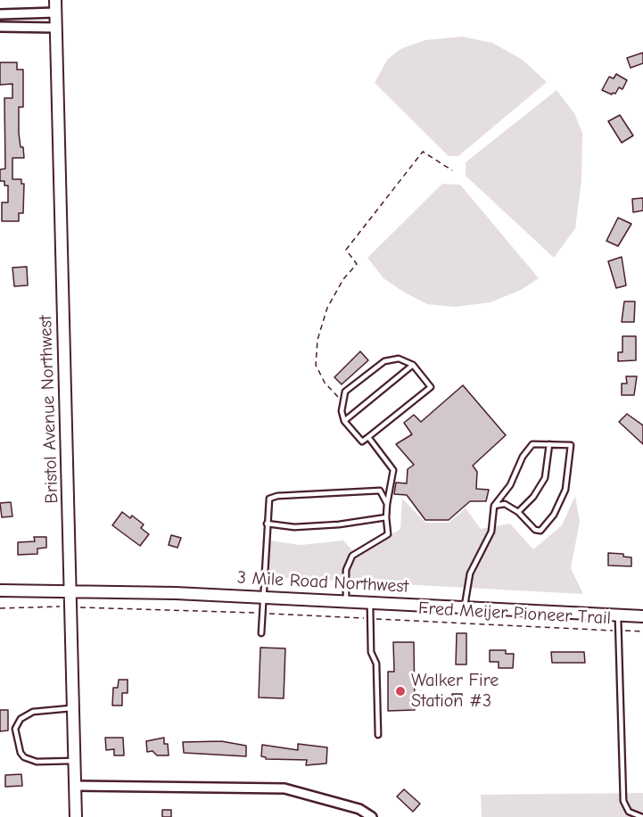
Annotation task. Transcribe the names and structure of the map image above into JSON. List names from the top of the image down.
{
  "streets": {
    "street": ["Bristol Avenue Northwest", "3 Mile Road Northwest"],
    "path": ["Fred Meijer Pioneer Trail"]
  },
  "crossings": [
    ["Bristol Avenue Northwest", "3 Mile Road Northwest"],
    ["Bristol Avenue Northwest", "Fred Meijer Pioneer Trail"]
  ],
  "places": ["Walker Fire Station #3"]
}
